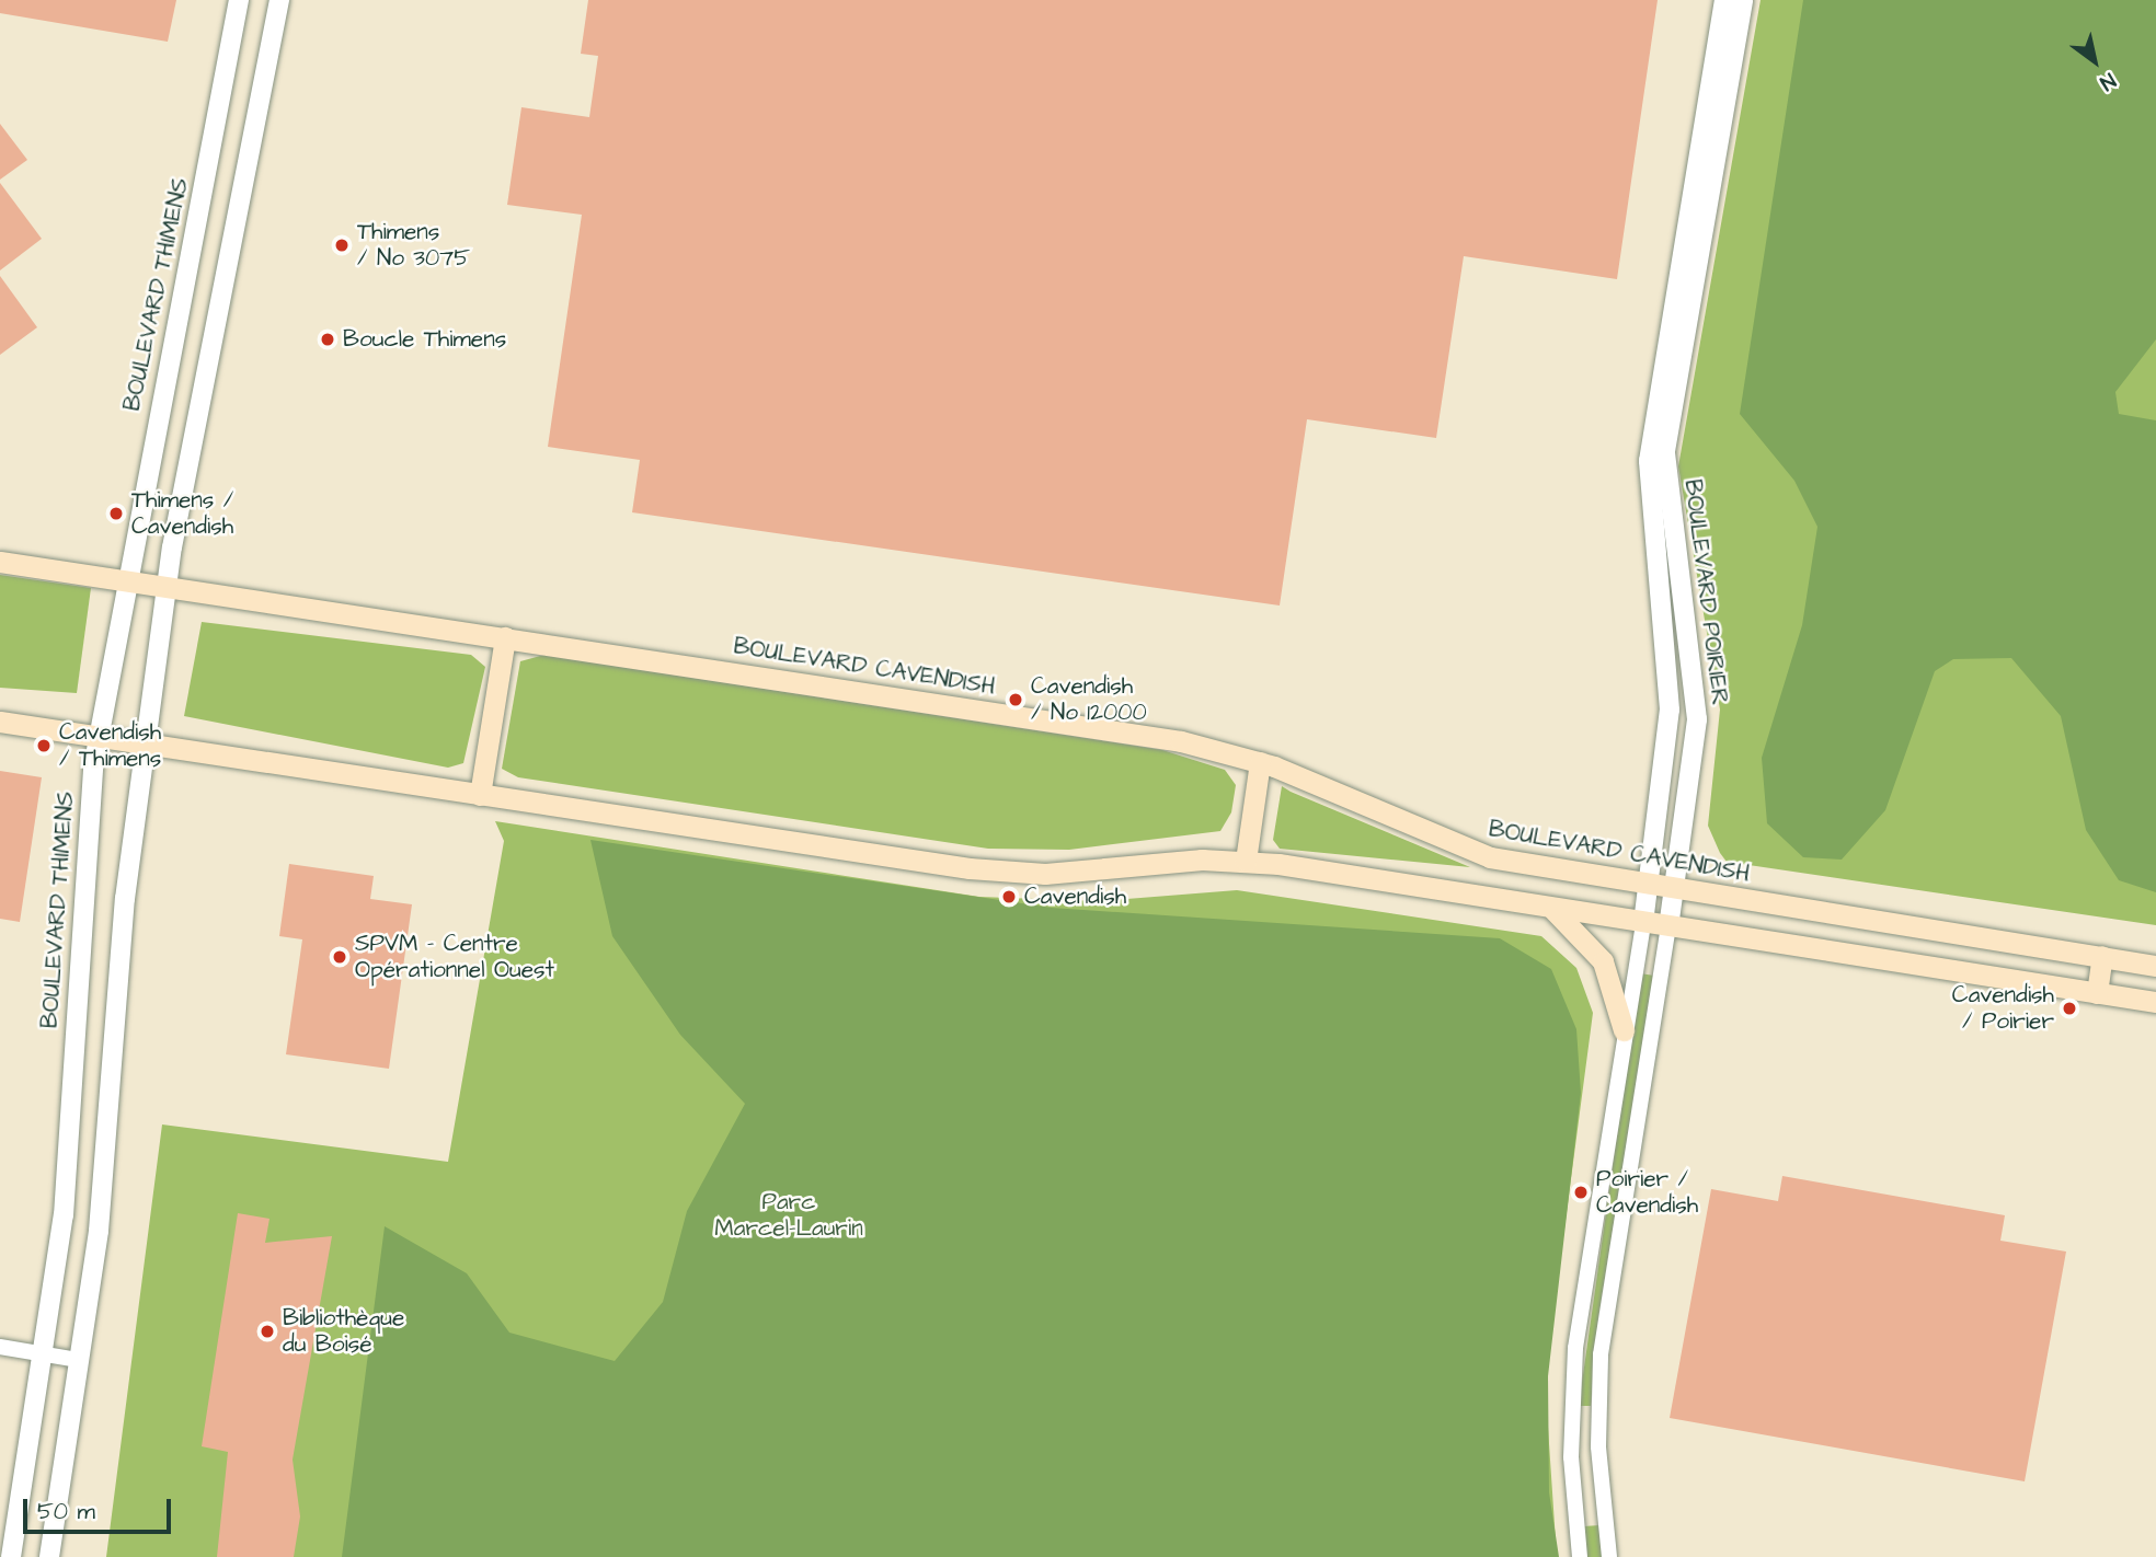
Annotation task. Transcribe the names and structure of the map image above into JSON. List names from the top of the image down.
{
  "streets": {
    "main road": ["BOULEVARD CAVENDISH"],
    "street": ["BOULEVARD THIMENS", "BOULEVARD POIRIER"]
  },
  "crossings": [
    ["BOULEVARD THIMENS", "BOULEVARD CAVENDISH"],
    ["BOULEVARD POIRIER", "BOULEVARD CAVENDISH"]
  ],
  "parks": ["Parc Marcel-Laurin"],
  "places": [
    "Thimens / No 3075",
    "Boucle Thimens",
    "Thimens / Cavendish",
    "Cavendish / No 12000",
    "Cavendish / Thimens",
    "Cavendish",
    "SPVM - Centre Opérationnel Ouest",
    "Cavendish / Poirier",
    "Poirier / Cavendish",
    "Bibliothèque du Boisé"
  ],
  "scale_bar": "50 m",
  "north": "bottom right"
}
